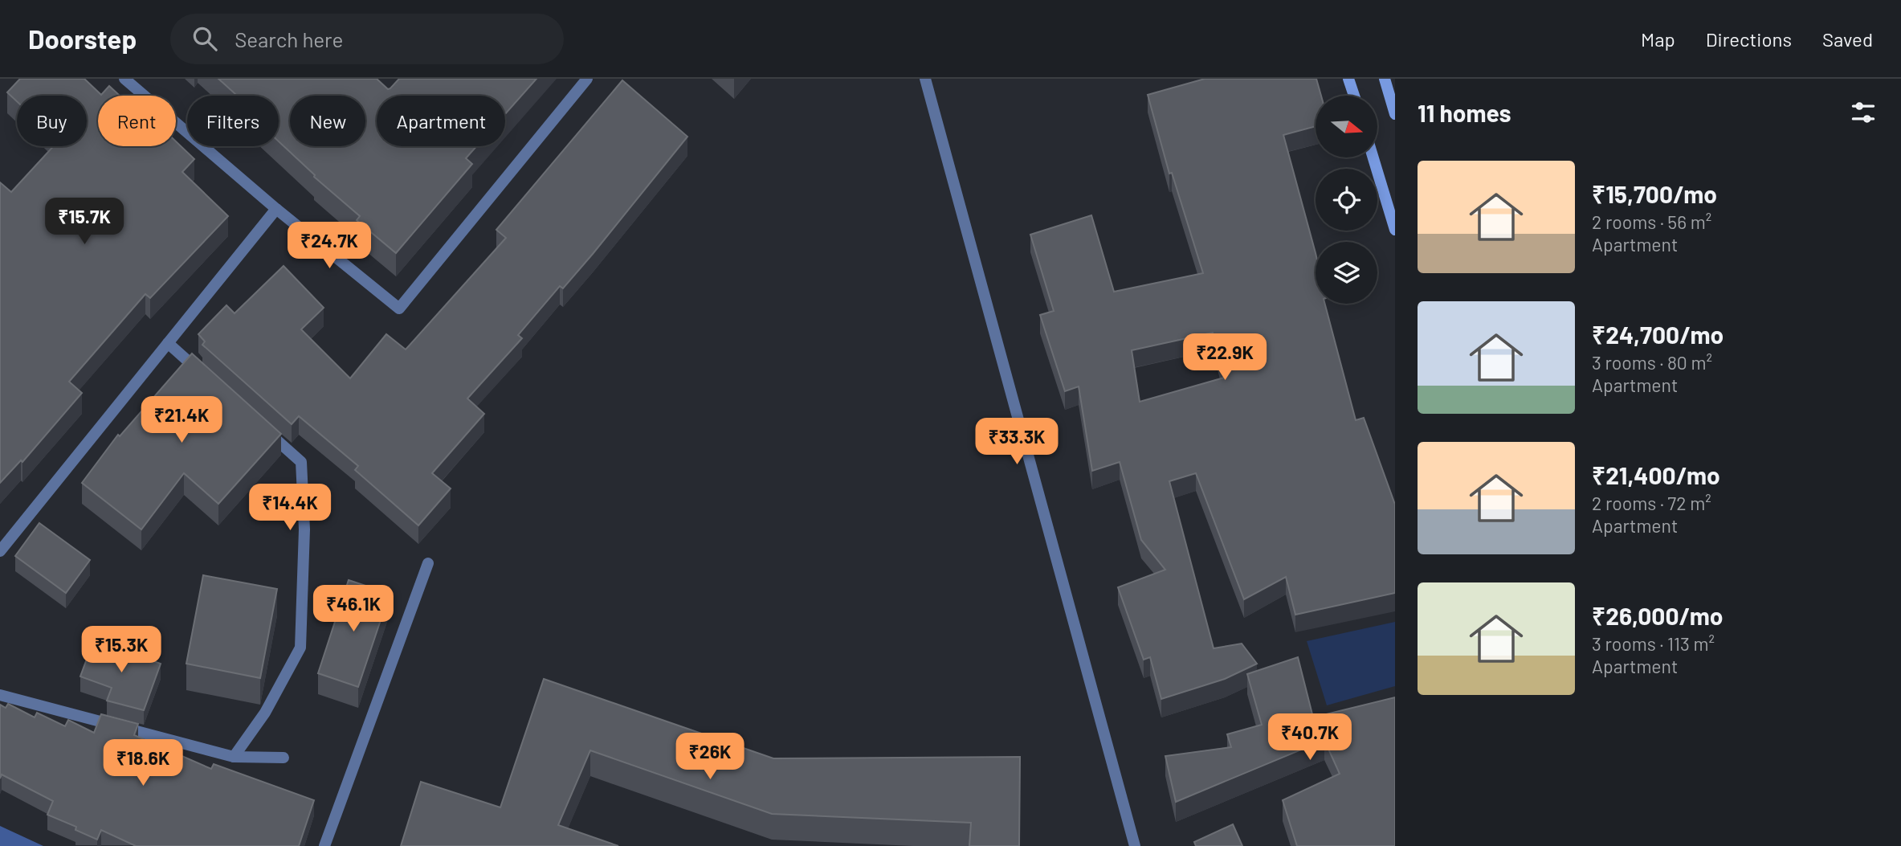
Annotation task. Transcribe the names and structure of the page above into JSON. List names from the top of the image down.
{
  "north": "right",
  "page": {
    "header": "Doorstep",
    "search": "Search here",
    "nav": ["Map", "Directions", "Saved"],
    "heading": "11 homes",
    "chip": [
      "Buy",
      "Rent",
      "Filters",
      "New",
      "Apartment"
    ],
    "list": [
      {
        "name": "₹15,700/mo",
        "note": "2 rooms · 56 m² · Apartment"
      },
      {
        "name": "₹24,700/mo",
        "note": "3 rooms · 80 m² · Apartment"
      },
      {
        "name": "₹21,400/mo",
        "note": "2 rooms · 72 m² · Apartment"
      },
      {
        "name": "₹26,000/mo",
        "note": "3 rooms · 113 m² · Apartment"
      }
    ],
    "price": [
      "₹15.7K",
      "₹24.7K",
      "₹22.9K",
      "₹21.4K",
      "₹33.3K",
      "₹14.4K",
      "₹46.1K",
      "₹15.3K",
      "₹40.7K",
      "₹26K",
      "₹18.6K"
    ]
  }
}
